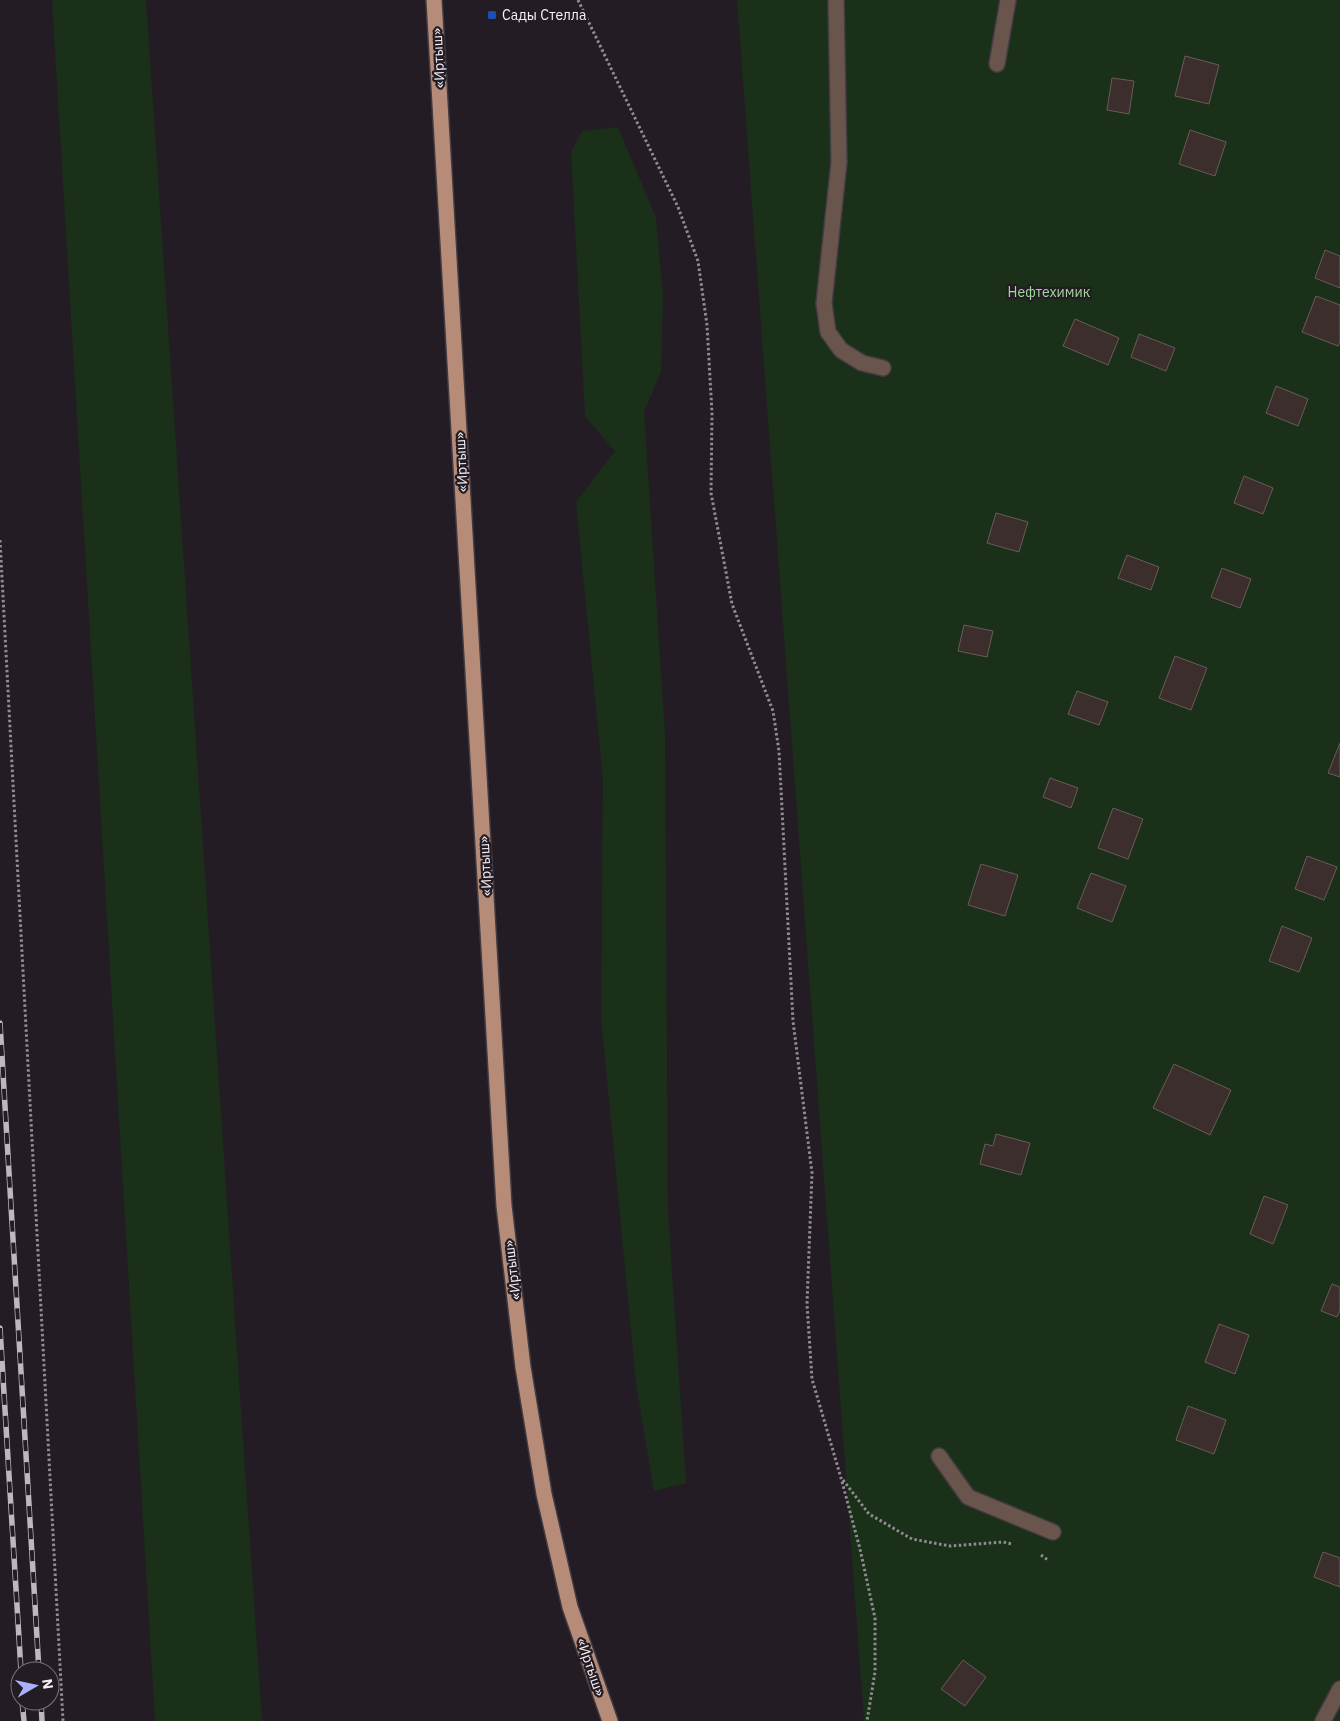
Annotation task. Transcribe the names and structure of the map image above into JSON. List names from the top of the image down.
{
  "streets": {
    "main road": ["«Иртыш»"]
  },
  "parks": ["Нефтехимик"],
  "places": {
    "transit": ["Сады Стелла"]
  },
  "north": "right"
}
